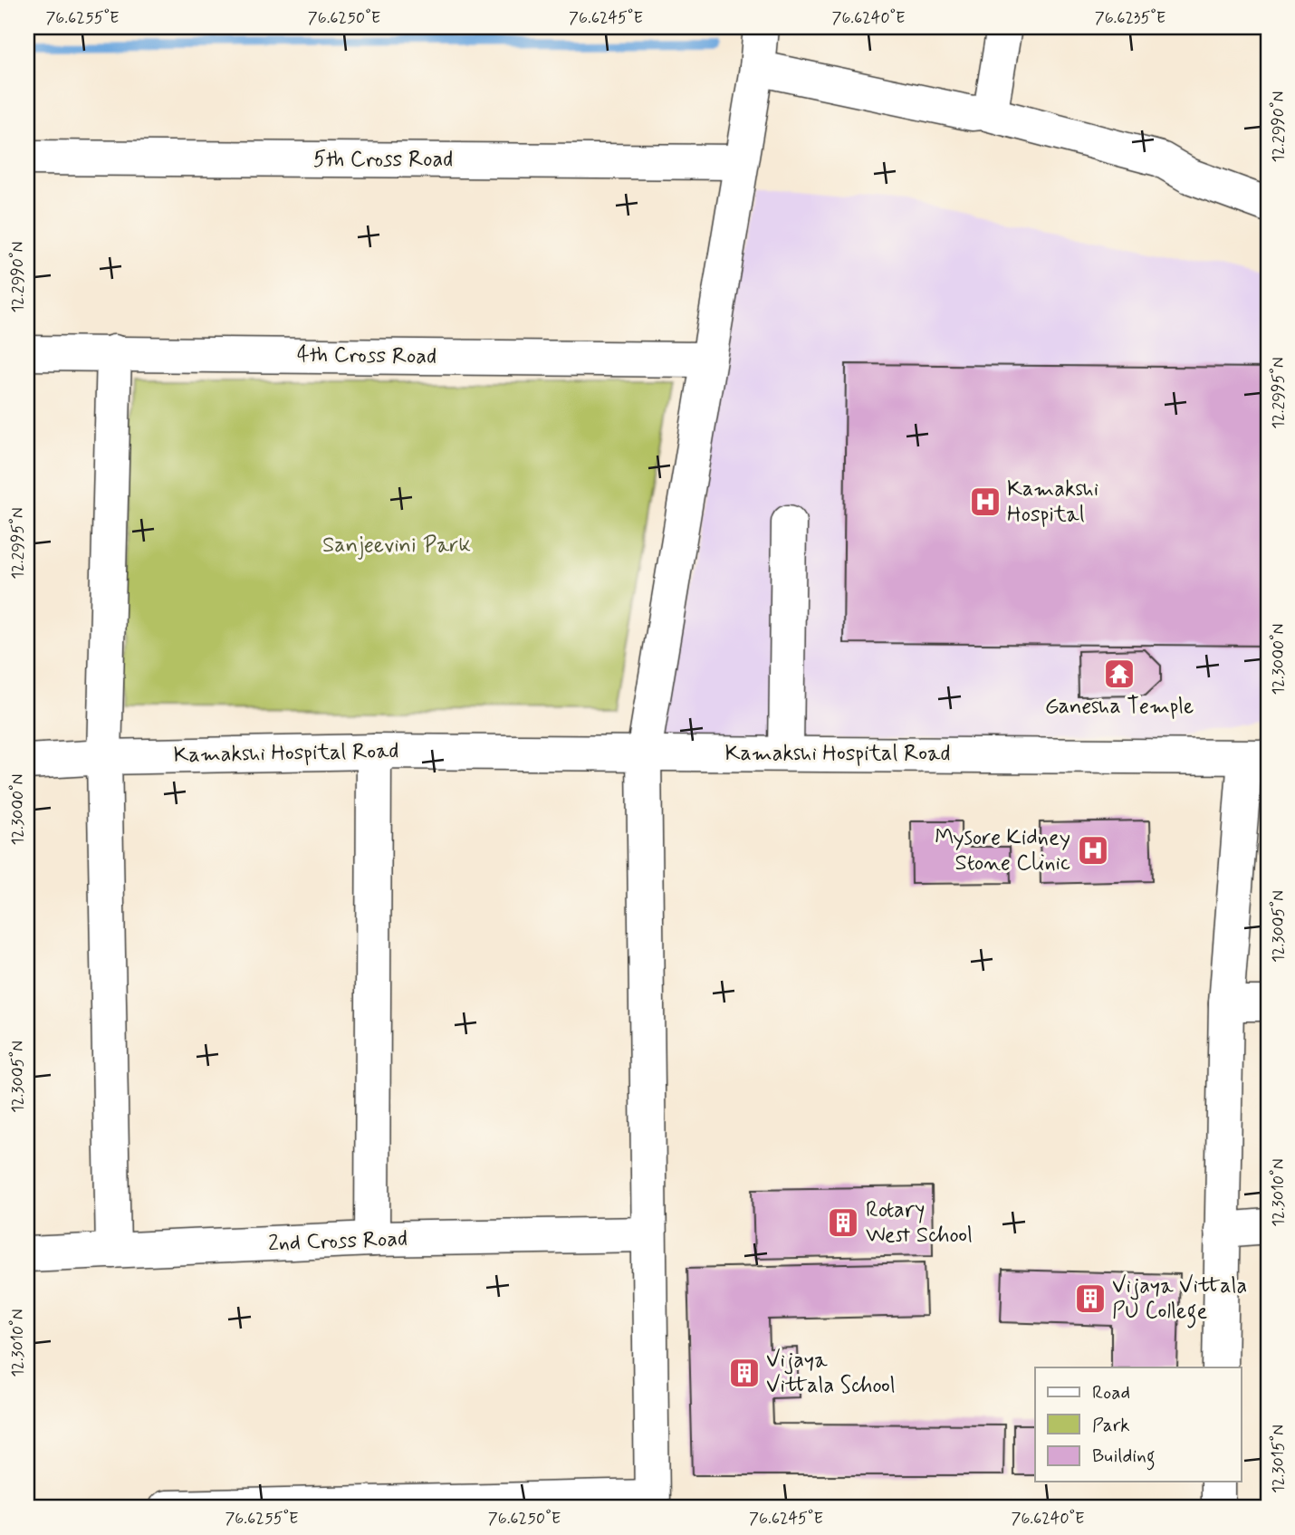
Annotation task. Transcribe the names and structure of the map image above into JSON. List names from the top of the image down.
{
  "streets": {
    "street": [
      "5th Cross Road",
      "4th Cross Road",
      "Kamakshi Hospital Road",
      "2nd Cross Road"
    ]
  },
  "parks": ["Sanjeevini Park"],
  "places": {
    "hospital": ["Kamakshi Hospital", "Mysore Kidney Stone Clinic"],
    "temple": ["Ganesha Temple"],
    "building": ["Rotary West School", "Vijaya Vittala PU College", "Vijaya Vittala School"]
  },
  "legend": ["Road", "Park", "Building"],
  "coordinates": [
    "76.6255°E",
    "76.6250°E",
    "76.6245°E",
    "76.6240°E",
    "76.6235°E",
    "12.2990°N",
    "12.2995°N",
    "12.3000°N",
    "12.3005°N",
    "12.3010°N",
    "12.3015°N"
  ]
}
